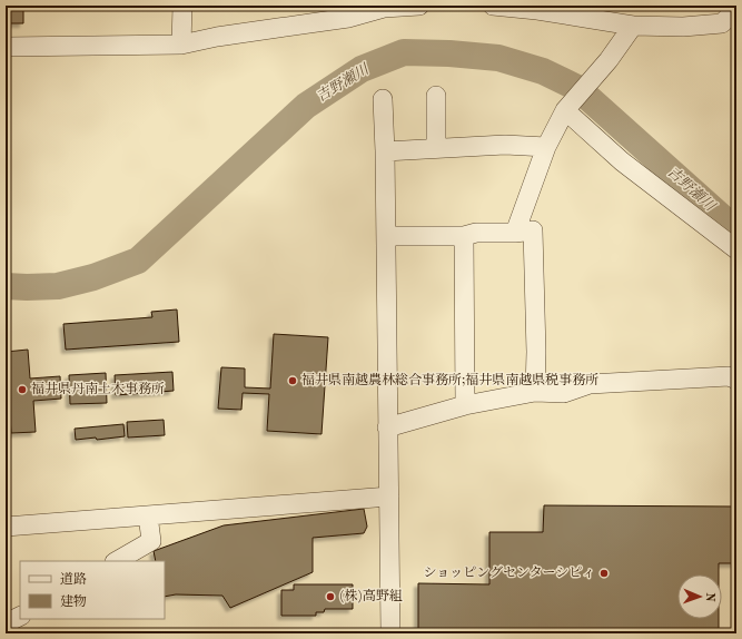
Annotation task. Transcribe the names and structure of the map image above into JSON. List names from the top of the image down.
{
  "water": ["吉野瀬川"],
  "places": [
    "福井県南越農林総合事務所;福井県南越県税事務所",
    "福井県丹南土木事務所",
    "ショッピングセンターシピィ",
    "(株)高野組"
  ],
  "legend": ["道路", "建物"],
  "north": "right"
}
